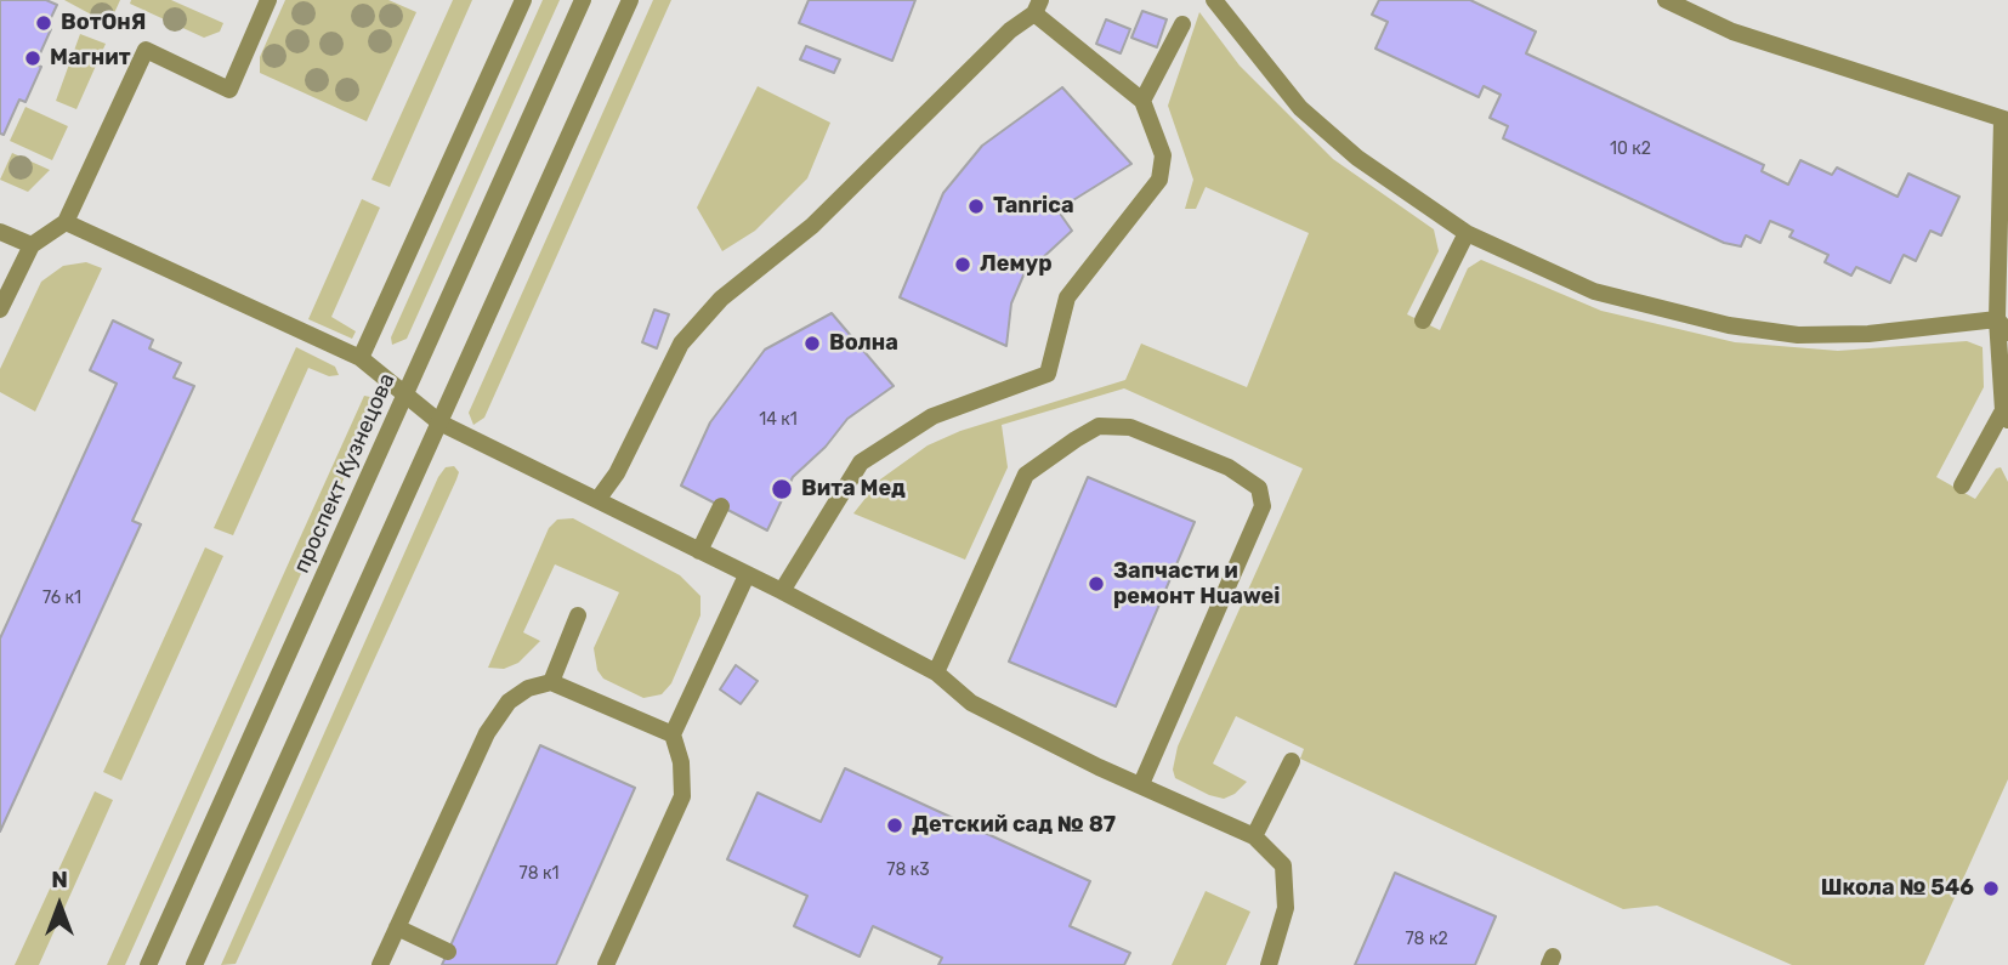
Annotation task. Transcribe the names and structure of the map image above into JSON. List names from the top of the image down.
{
  "streets": {
    "street": ["проспект Кузнецова"]
  },
  "places": [
    "ВотОнЯ",
    "Магнит",
    "Tanrica",
    "Лемур",
    "Волна",
    "Вита Мед",
    "Запчасти и ремонт Huawei",
    "Детский сад № 87",
    "Школа № 546"
  ],
  "house_numbers": [
    "10 к2",
    "14 к1",
    "76 к1",
    "78 к3",
    "78 к1",
    "78 к2"
  ],
  "north": "top"
}
